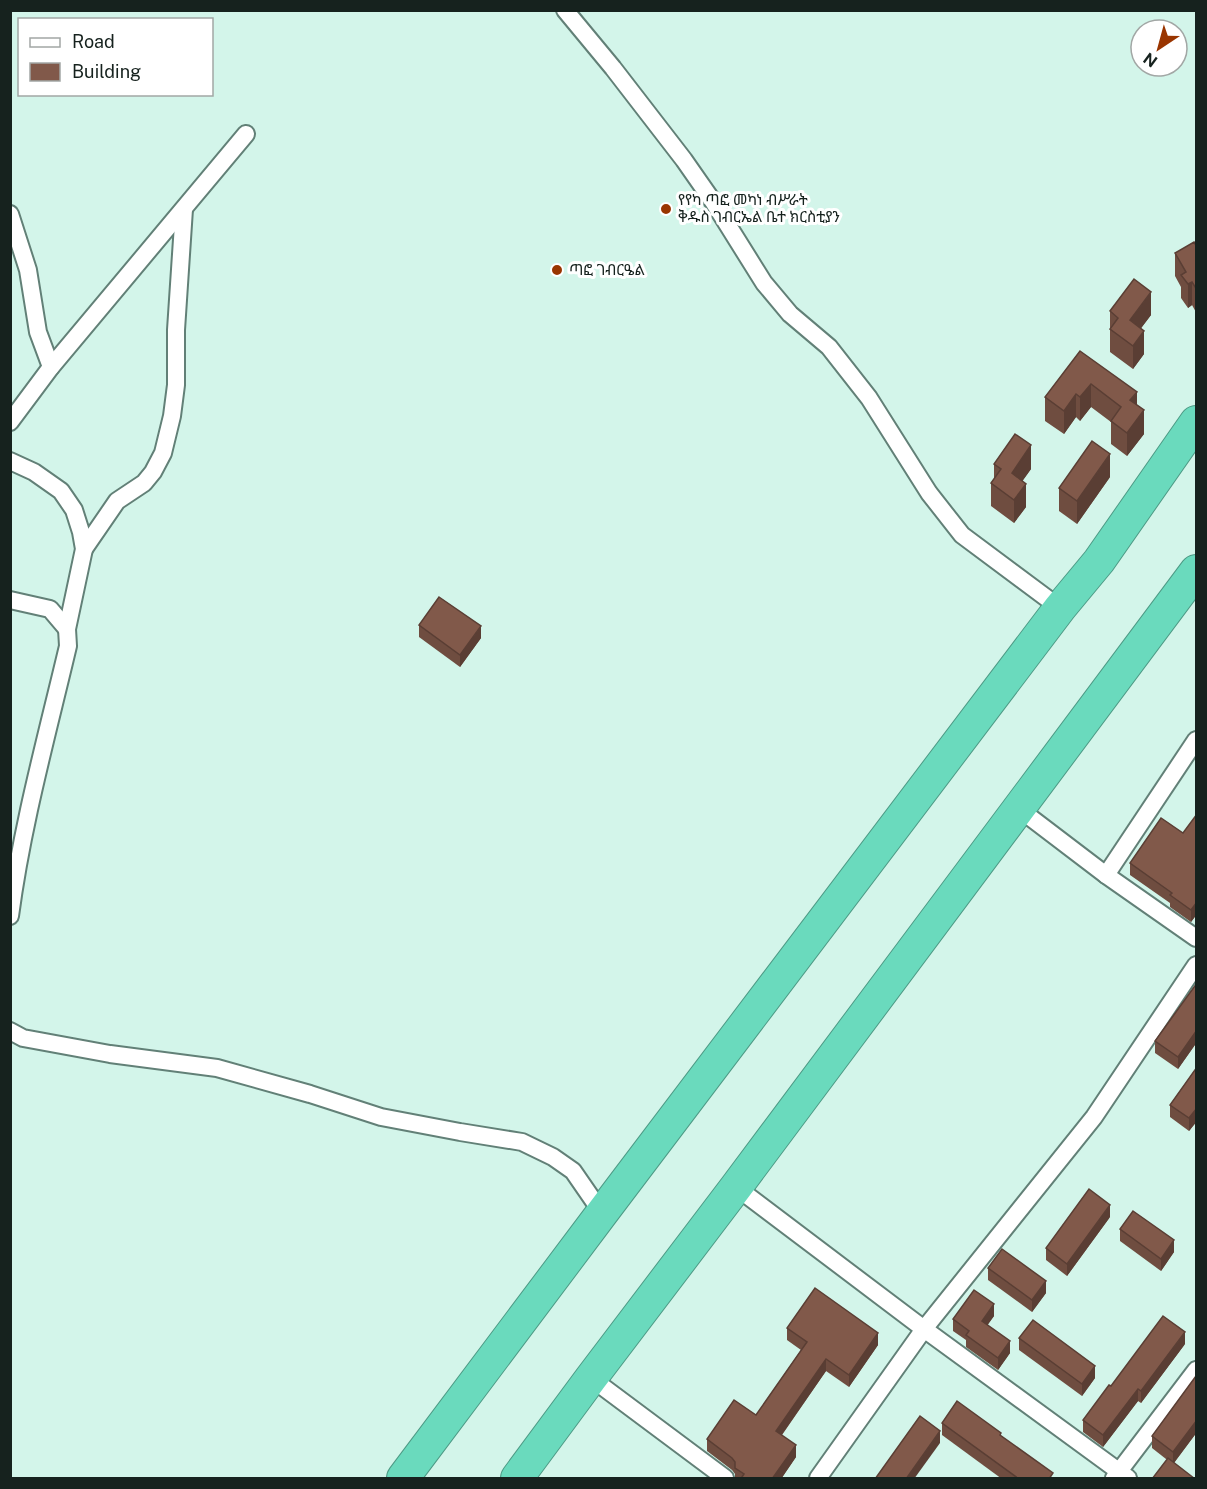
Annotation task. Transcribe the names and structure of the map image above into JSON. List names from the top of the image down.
{
  "places": ["የየካ ጣፎ መካነ ብሥራት ቅዱስ ገብርኤል ቤተ ክርስቲያን", "ጣፎ ገብርዔል"],
  "legend": ["Road", "Building"],
  "north": "bottom left"
}
